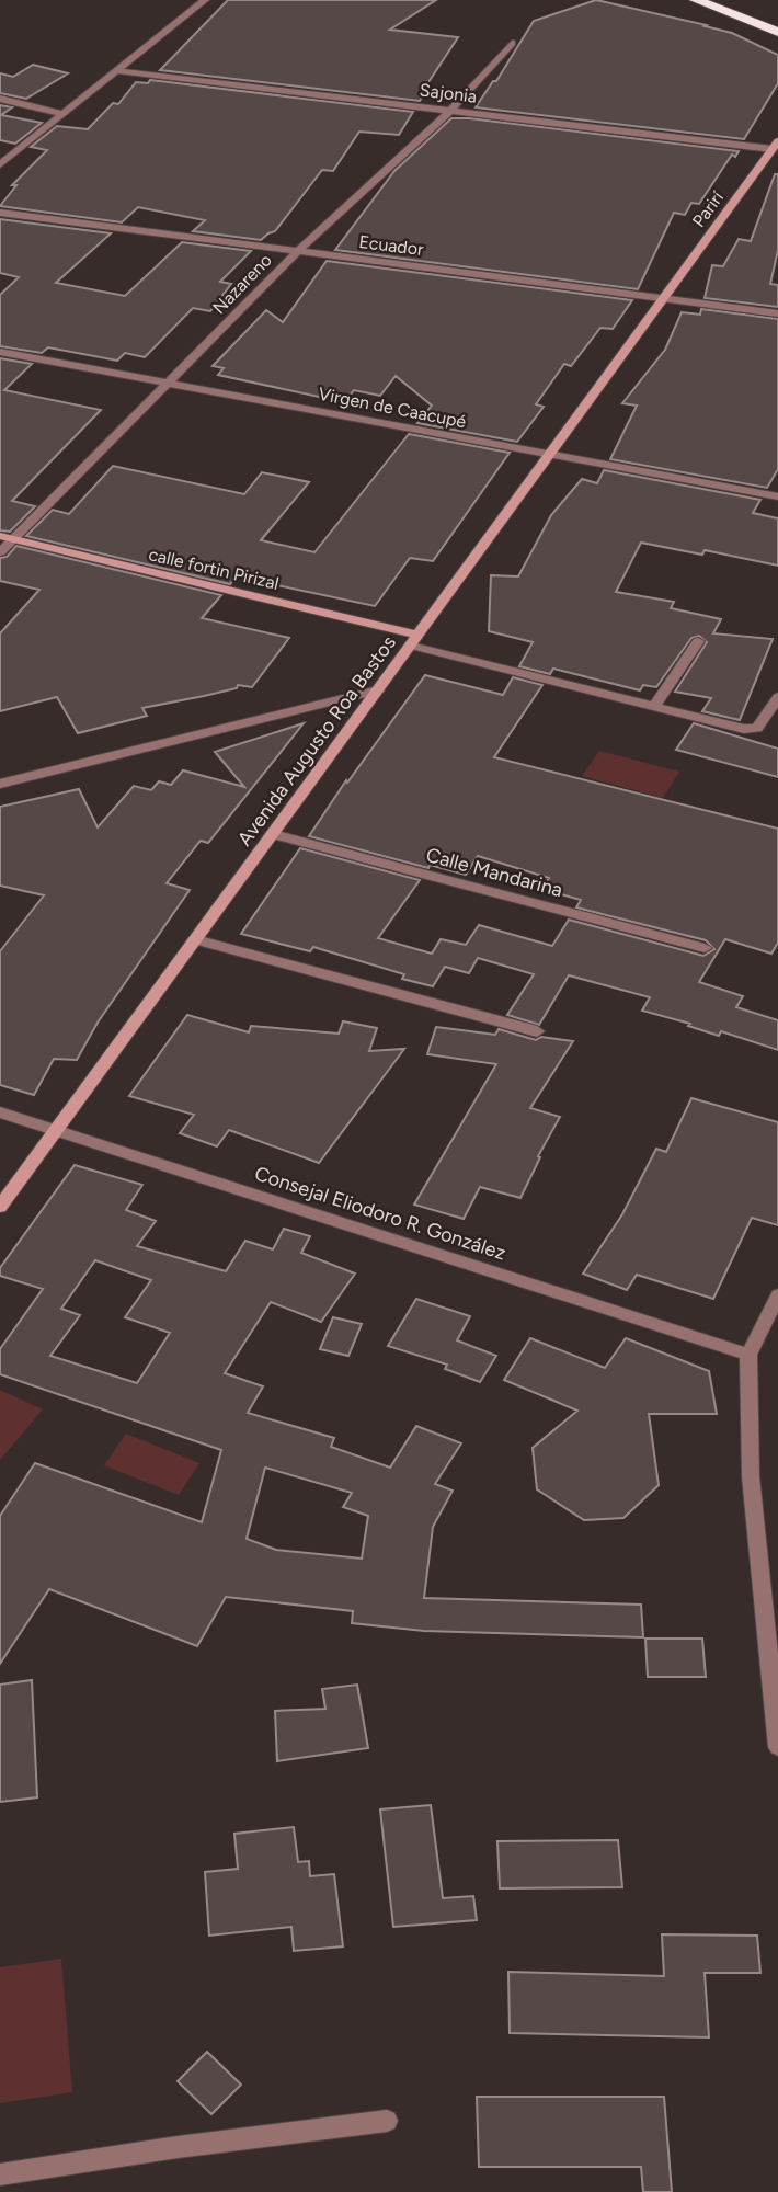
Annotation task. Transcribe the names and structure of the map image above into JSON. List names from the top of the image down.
{
  "streets": {
    "main road": ["Parirí", "calle fortin Pirizal", "Avenida Augusto Roa Bastos"],
    "street": [
      "Sajonia",
      "Ecuador",
      "Nazareno",
      "Virgen de Caacupé",
      "Calle Mandarina",
      "Consejal Eliodoro R. González"
    ]
  },
  "crossings": [
    ["Sajonia", "Parirí"],
    ["Sajonia", "Nazareno"],
    ["Parirí", "Ecuador"],
    ["Parirí", "Avenida Augusto Roa Bastos"],
    ["Ecuador", "Nazareno"],
    ["Ecuador", "Avenida Augusto Roa Bastos"],
    ["Nazareno", "Virgen de Caacupé"],
    ["Nazareno", "calle fortin Pirizal"],
    ["Virgen de Caacupé", "Avenida Augusto Roa Bastos"],
    ["calle fortin Pirizal", "Avenida Augusto Roa Bastos"],
    ["Avenida Augusto Roa Bastos", "Calle Mandarina"],
    ["Avenida Augusto Roa Bastos", "Consejal Eliodoro R. González"]
  ]
}
